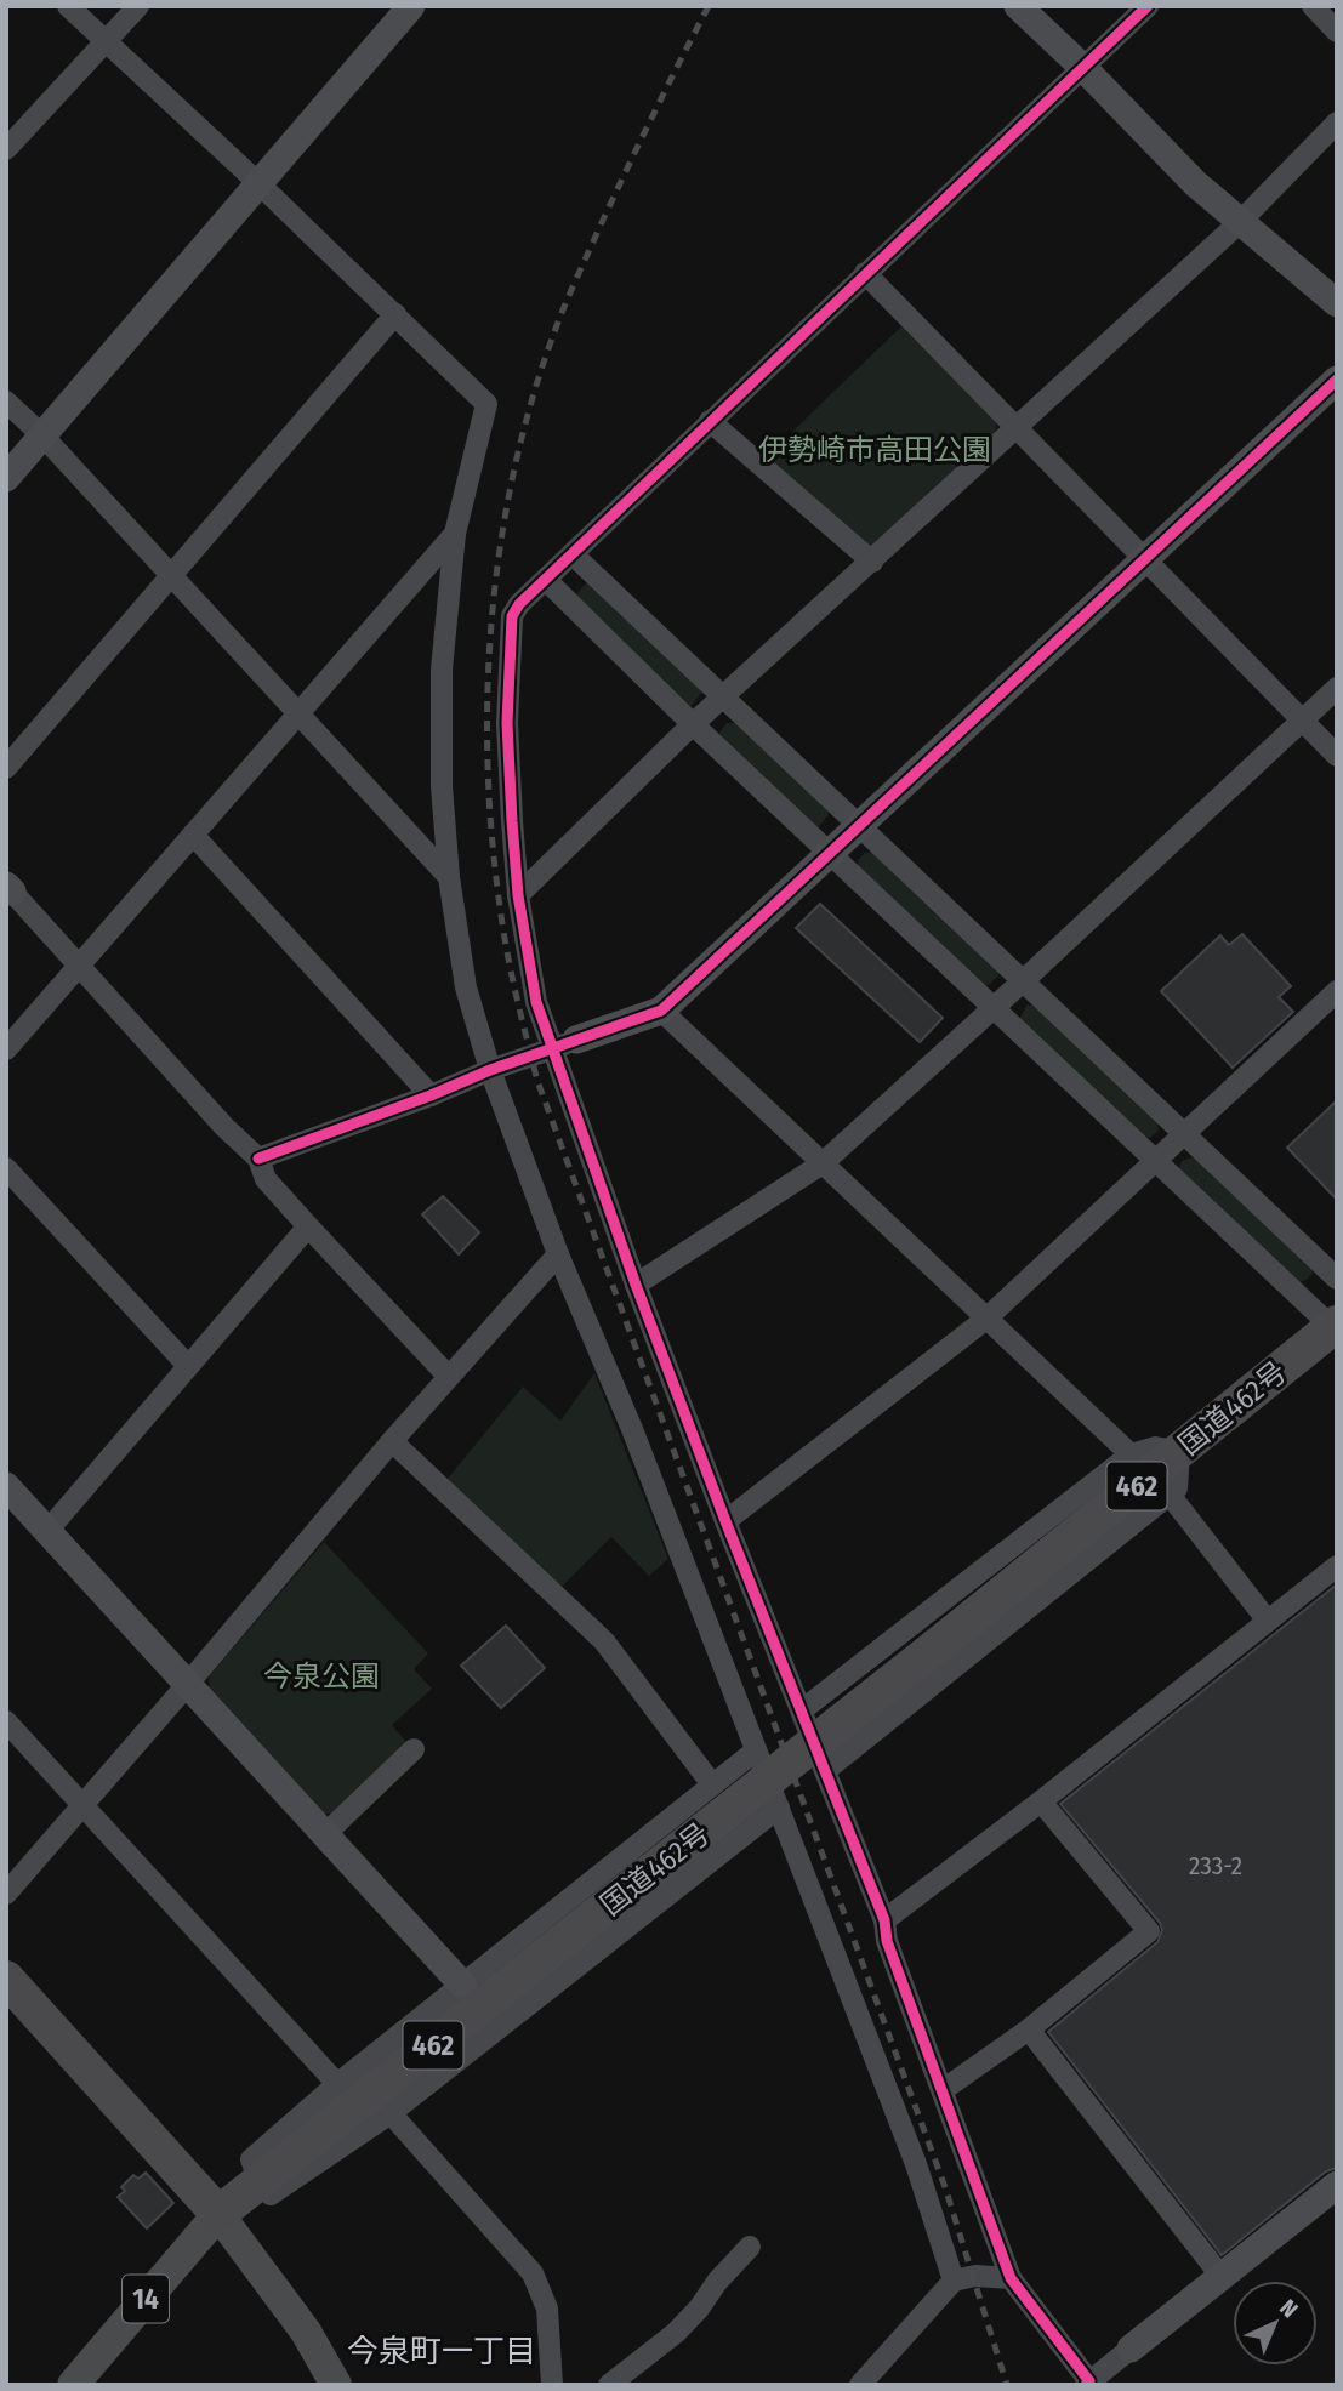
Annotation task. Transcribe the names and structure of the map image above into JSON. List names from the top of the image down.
{
  "streets": {
    "highway": ["国道462号", "462"],
    "main road": ["14"]
  },
  "crossings": [
    ["国道462号", "14"]
  ],
  "districts": ["今泉町一丁目"],
  "parks": ["伊勢崎市高田公園", "今泉公園"],
  "house_numbers": ["233-2"],
  "north": "top right"
}
